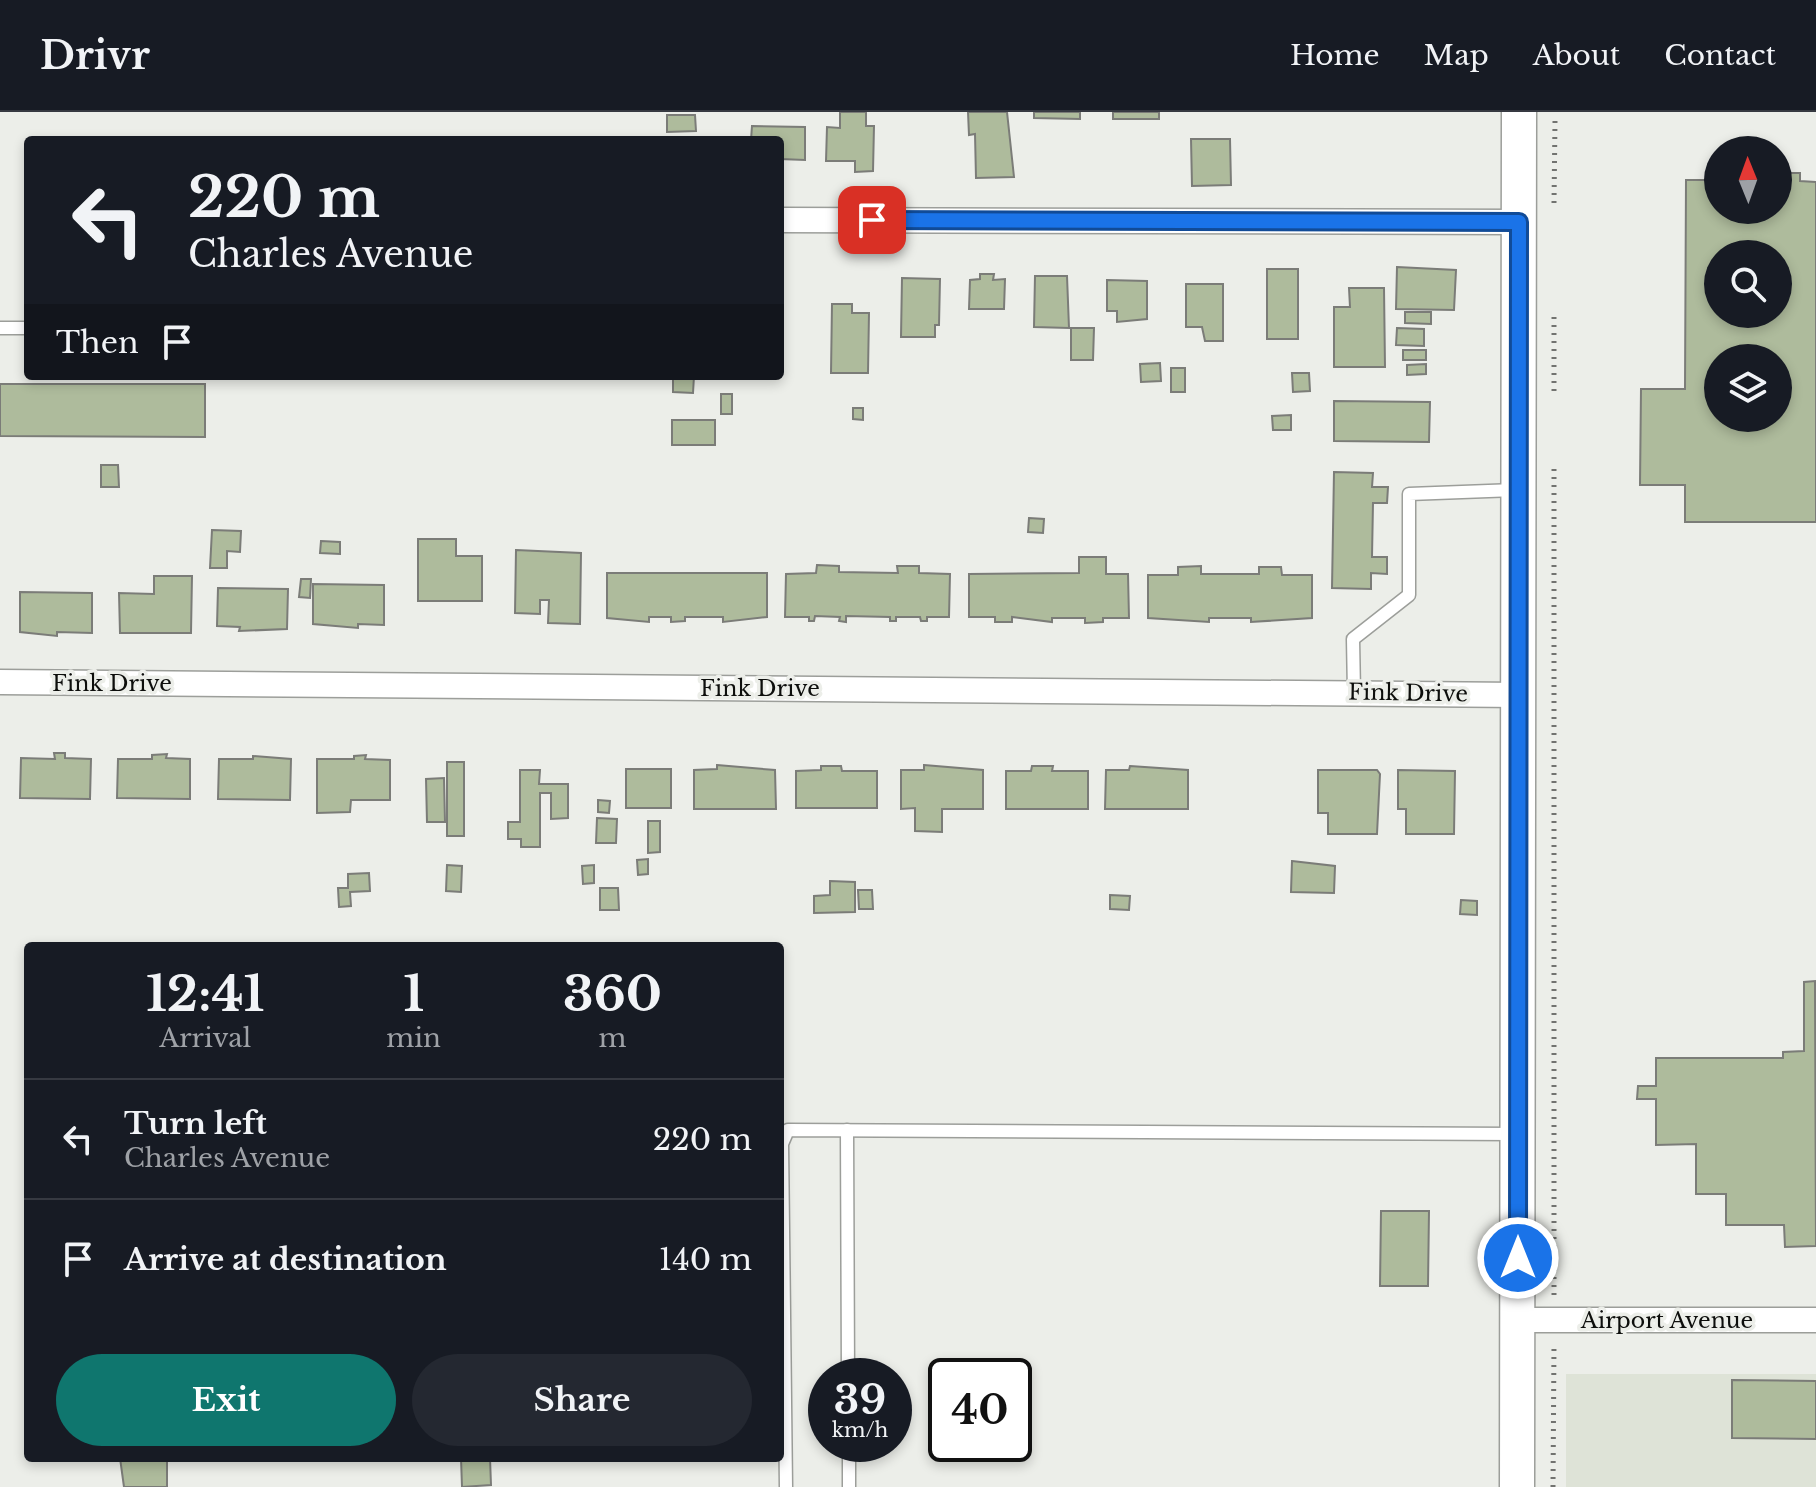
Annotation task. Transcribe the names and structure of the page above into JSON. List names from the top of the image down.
{
  "streets": {
    "street": ["Fink Drive", "Airport Avenue"]
  },
  "north": "top",
  "page": {
    "header": "Drivr",
    "nav": [
      "Home",
      "Map",
      "About",
      "Contact"
    ],
    "turn": ["220 m", "Charles Avenue"],
    "then": "Then",
    "eta": [
      "12:41",
      "Arrival",
      "1",
      "min",
      "360",
      "m"
    ],
    "list": [
      {
        "name": "Turn left",
        "note": "Charles Avenue",
        "value": "220 m"
      },
      {
        "name": "Arrive at destination",
        "value": "140 m"
      }
    ],
    "buttons": ["Exit", "Share"],
    "speed": "39 km/h",
    "limit": "40"
  }
}
